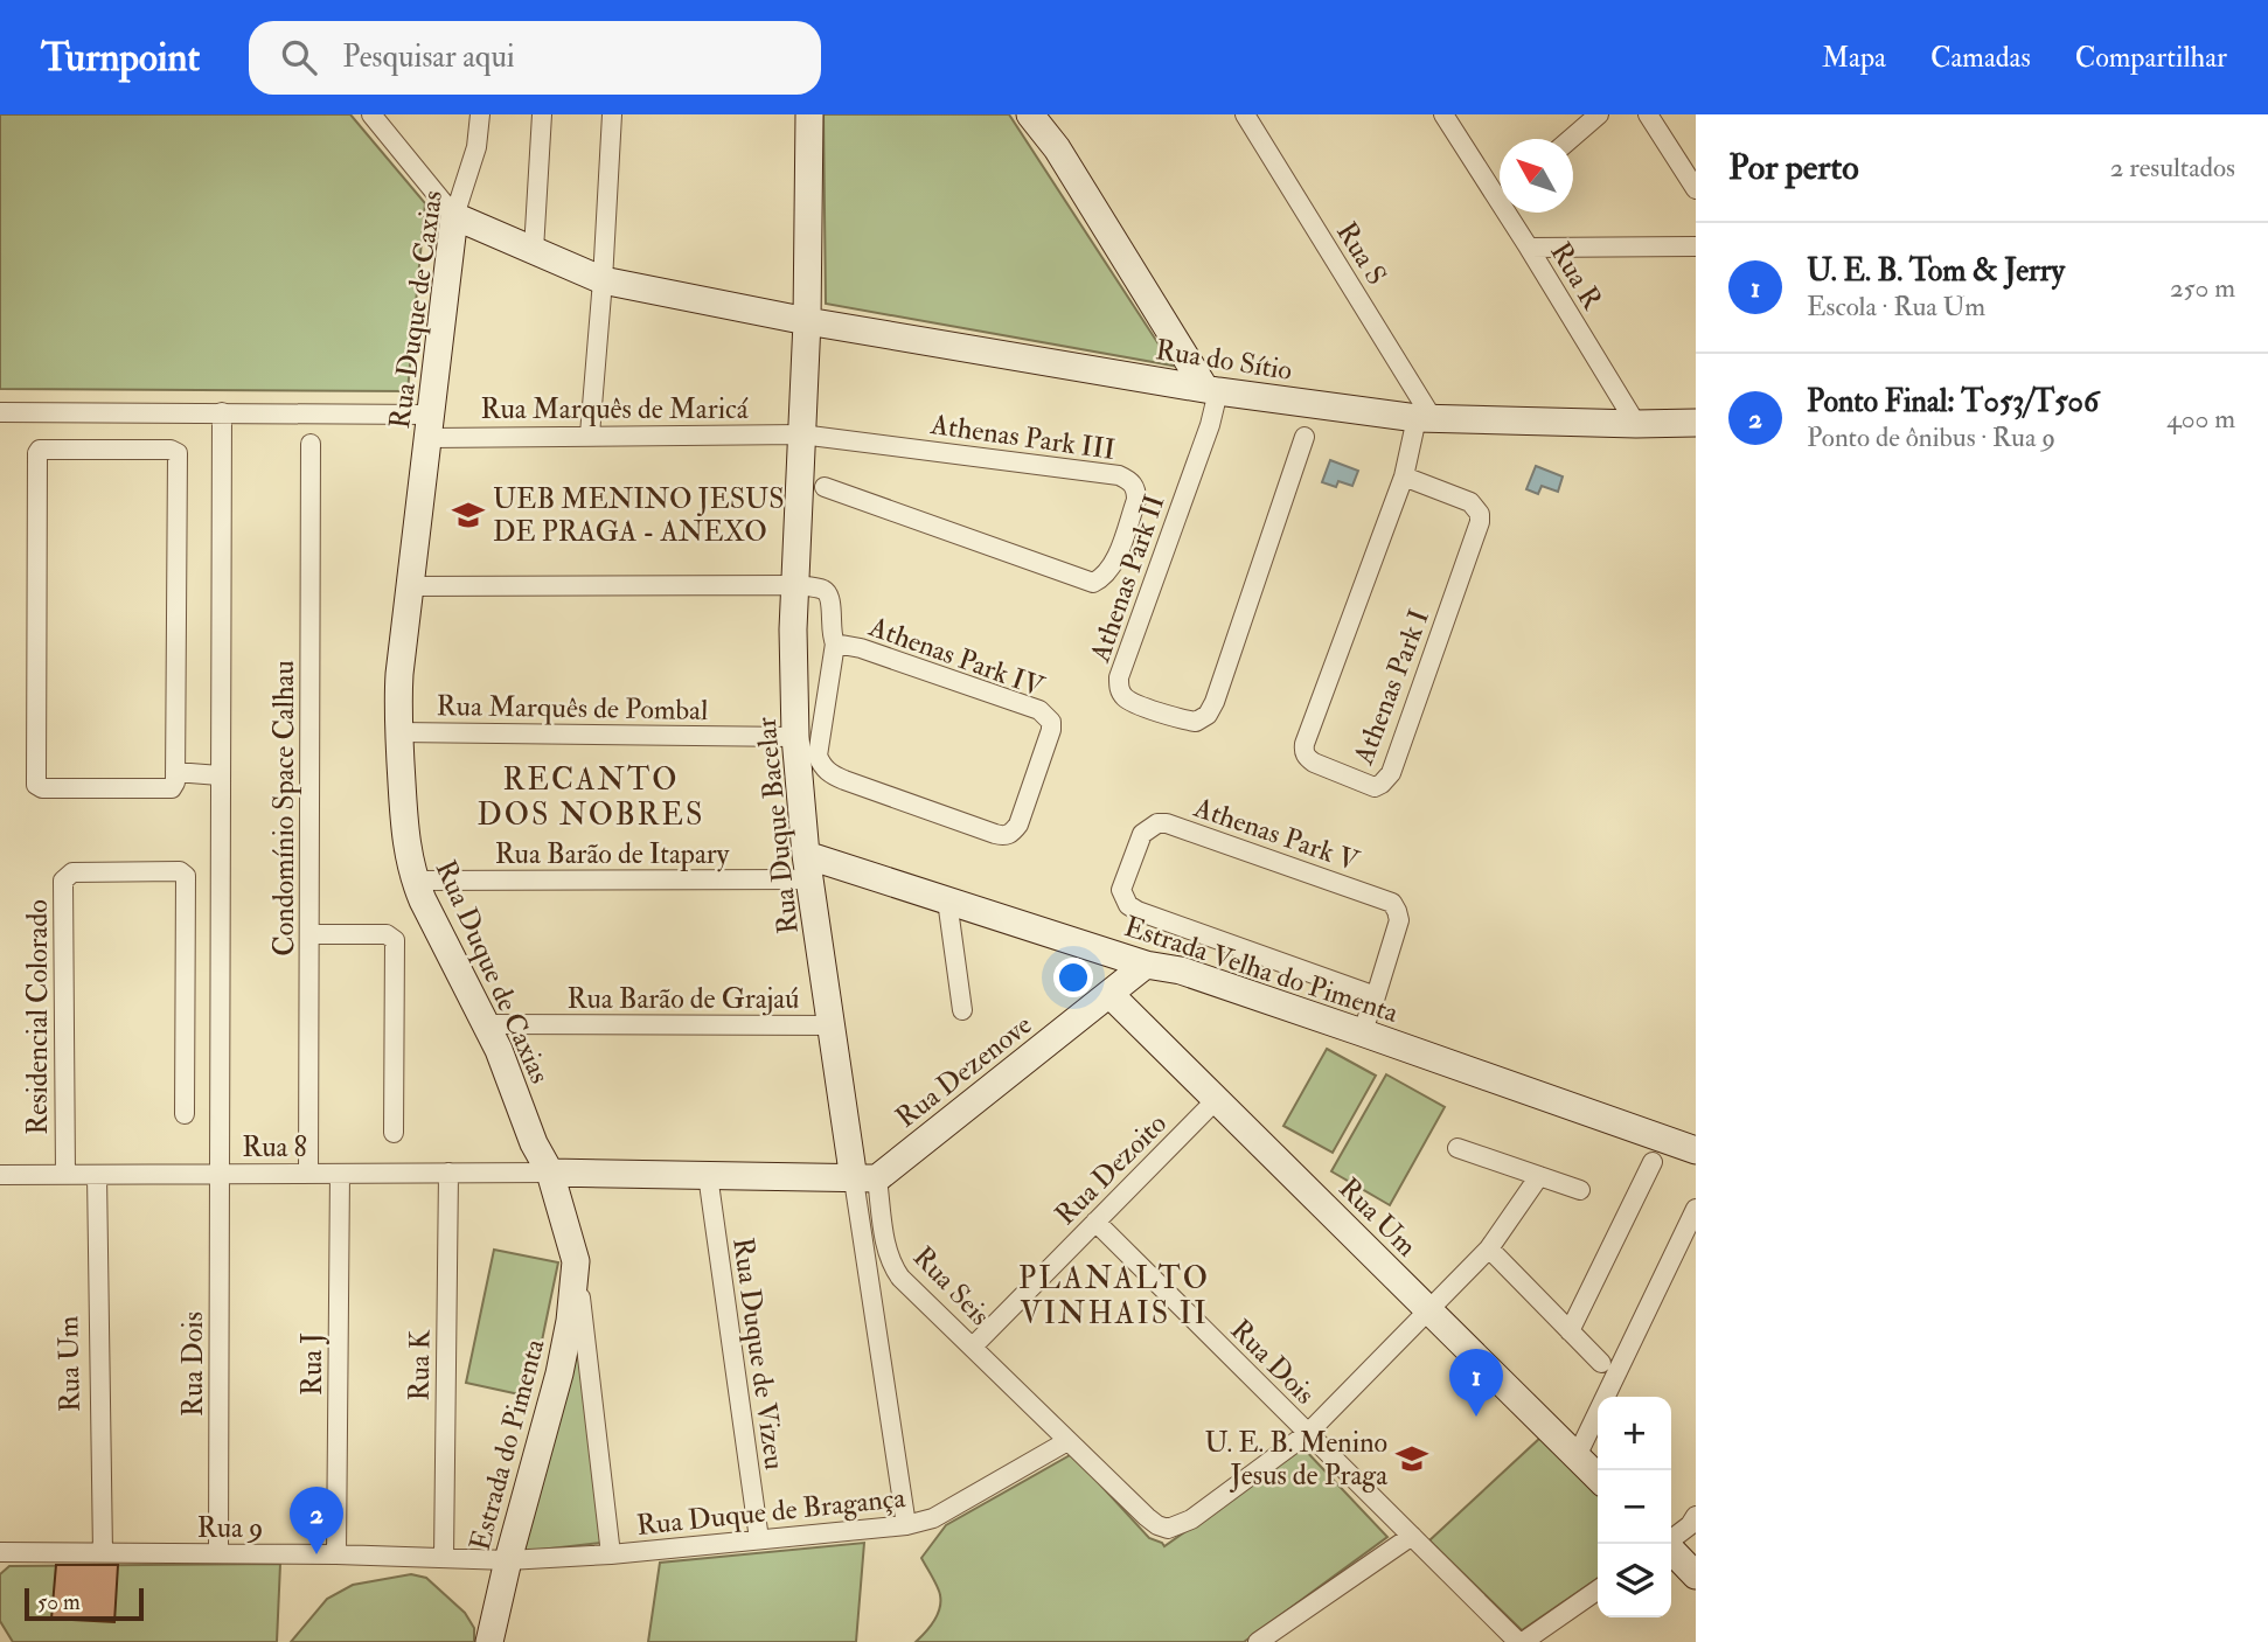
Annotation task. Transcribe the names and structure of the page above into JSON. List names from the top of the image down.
{
  "streets": {
    "main road": [
      "Rua Duque de Caxias",
      "Rua do Sítio",
      "Rua Duque Bacelar",
      "Estrada Velha do Pimenta",
      "Rua Dezenove",
      "Rua Um",
      "Estrada do Pimenta"
    ],
    "street": [
      "Rua S",
      "Rua R",
      "Rua Marquês de Maricá",
      "Athenas Park III",
      "Athenas Park II",
      "Athenas Park IV",
      "Athenas Park I",
      "Rua Marquês de Pombal",
      "Condomínio Space Calhau",
      "Athenas Park V",
      "Rua Barão de Itapary",
      "Rua Barão de Grajaú",
      "Residencial Colorado",
      "Rua 8",
      "Rua Dezoito",
      "Rua Seis",
      "Rua Duque de Vizeu",
      "Rua Dois",
      "Rua J",
      "Rua K",
      "Rua Duque de Bragança",
      "Rua 9"
    ]
  },
  "crossings": [
    ["Rua S", "Rua do Sítio"],
    ["Rua S", "Athenas Park I"],
    ["Rua R", "Rua do Sítio"],
    ["Rua Duque de Caxias", "Rua do Sítio"],
    ["Rua Duque de Caxias", "Rua Marquês de Maricá"],
    ["Rua Duque de Caxias", "Rua Marquês de Pombal"],
    ["Rua Duque de Caxias", "Rua Barão de Itapary"],
    ["Rua Duque de Caxias", "Rua Barão de Grajaú"],
    ["Rua Duque de Caxias", "Rua 8"],
    ["Rua Duque de Caxias", "Estrada do Pimenta"],
    ["Rua Duque de Caxias", "Rua Duque de Bragança"],
    ["Rua do Sítio", "Athenas Park II"],
    ["Rua do Sítio", "Athenas Park I"],
    ["Rua do Sítio", "Rua Duque Bacelar"],
    ["Rua Marquês de Maricá", "Athenas Park III"],
    ["Rua Marquês de Maricá", "Rua Duque Bacelar"],
    ["Rua Marquês de Maricá", "Rua Dois"],
    ["Athenas Park III", "Rua Duque Bacelar"],
    ["Athenas Park IV", "Rua Duque Bacelar"],
    ["Rua Marquês de Pombal", "Rua Duque Bacelar"],
    ["Condomínio Space Calhau", "Rua 8"],
    ["Rua Duque Bacelar", "Rua Barão de Itapary"],
    ["Rua Duque Bacelar", "Estrada Velha do Pimenta"],
    ["Rua Duque Bacelar", "Rua Barão de Grajaú"],
    ["Rua Duque Bacelar", "Rua Dezenove"],
    ["Rua Duque Bacelar", "Rua Seis"],
    ["Rua Duque Bacelar", "Rua Duque de Bragança"],
    ["Athenas Park V", "Estrada Velha do Pimenta"],
    ["Rua Barão de Itapary", "Estrada Velha do Pimenta"],
    ["Estrada Velha do Pimenta", "Rua Dezenove"],
    ["Residencial Colorado", "Rua 8"],
    ["Rua Dezenove", "Rua Um"],
    ["Rua Dezenove", "Rua Seis"],
    ["Rua 8", "Rua Um"],
    ["Rua 8", "Rua Dois"],
    ["Rua 8", "Rua J"],
    ["Rua 8", "Rua K"],
    ["Rua Dezoito", "Rua Um"],
    ["Rua Dezoito", "Rua Seis"],
    ["Rua Dezoito", "Rua Dois"],
    ["Rua Um", "Rua 9"],
    ["Rua Seis", "Rua Dois"],
    ["Rua Seis", "Rua Duque de Bragança"],
    ["Rua Duque de Vizeu", "Rua Duque de Bragança"],
    ["Rua Dois", "Rua 9"],
    ["Rua J", "Rua 9"],
    ["Rua K", "Rua 9"],
    ["Estrada do Pimenta", "Rua Duque de Bragança"],
    ["Estrada do Pimenta", "Rua 9"],
    ["Rua Duque de Bragança", "Rua 9"]
  ],
  "districts": ["RECANTO DOS NOBRES", "PLANALTO VINHAIS II"],
  "places": {
    "school or university": ["UEB MENINO JESUS DE PRAGA - ANEXO", "U. E. B. Menino Jesus de Praga"]
  },
  "scale_bar": "50 m",
  "north": "top left",
  "page": {
    "header": "Turnpoint",
    "search": "Pesquisar aqui",
    "nav": ["Mapa", "Camadas", "Compartilhar"],
    "heading": ["Por perto", "2 resultados"],
    "list": [
      {
        "mark": "1",
        "name": "U. E. B. Tom & Jerry",
        "note": "Escola · Rua Um",
        "value": "250 m"
      },
      {
        "mark": "2",
        "name": "Ponto Final: T053/T506",
        "note": "Ponto de ônibus · Rua 9",
        "value": "400 m"
      }
    ],
    "pins": ["1", "2"],
    "map_buttons": ["+", "−"],
    "scale": "50 m"
  }
}
